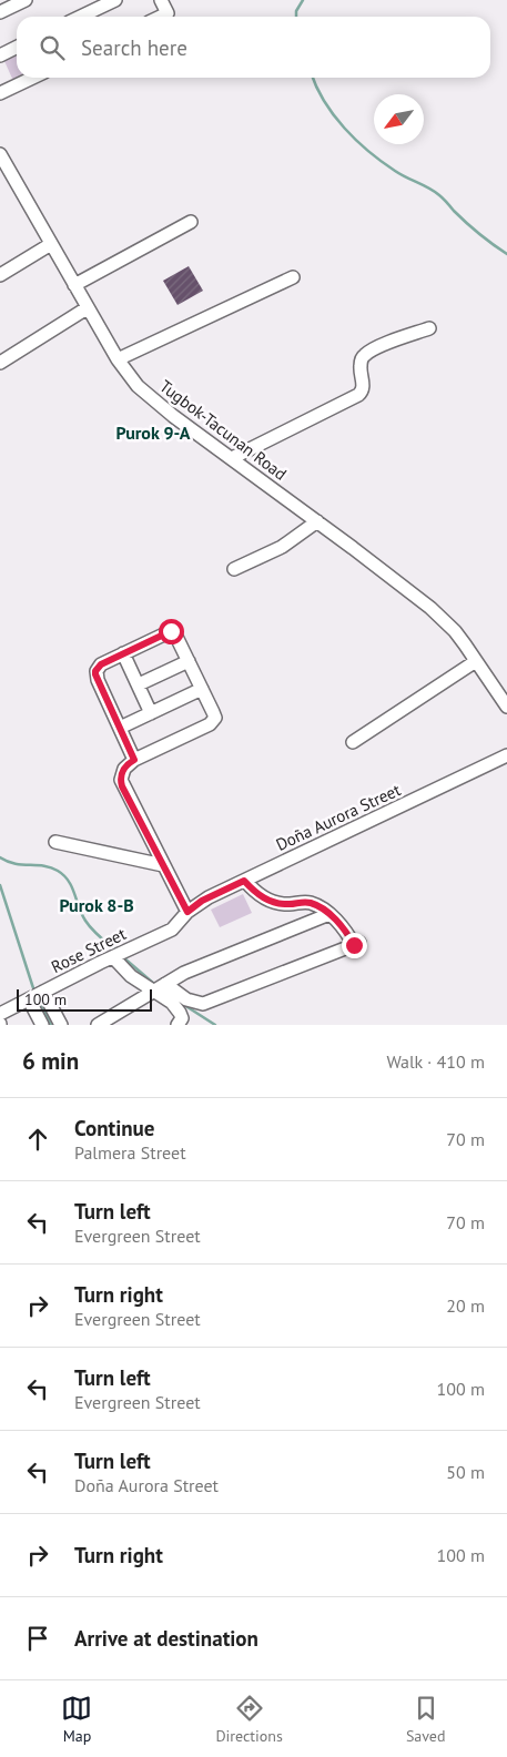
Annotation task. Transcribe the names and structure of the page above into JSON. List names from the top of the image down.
{
  "streets": {
    "street": ["Tugbok-Tacunan Road", "Doña Aurora Street", "Rose Street"]
  },
  "crossings": [
    ["Doña Aurora Street", "Rose Street"]
  ],
  "districts": ["Purok 9-A", "Purok 8-B"],
  "scale_bar": "100 m",
  "north": "bottom left",
  "page": {
    "search": "Search here",
    "scale": "100 m",
    "heading": ["6 min", "Walk · 410 m"],
    "list": [
      ["Continue", "Palmera Street", "70 m"],
      ["Turn left", "Evergreen Street", "70 m"],
      ["Turn right", "Evergreen Street", "20 m"],
      ["Turn left", "Evergreen Street", "100 m"],
      ["Turn left", "Doña Aurora Street", "50 m"],
      ["Turn right", "100 m"],
      "Arrive at destination"
    ],
    "nav": ["Map", "Directions", "Saved"]
  }
}
